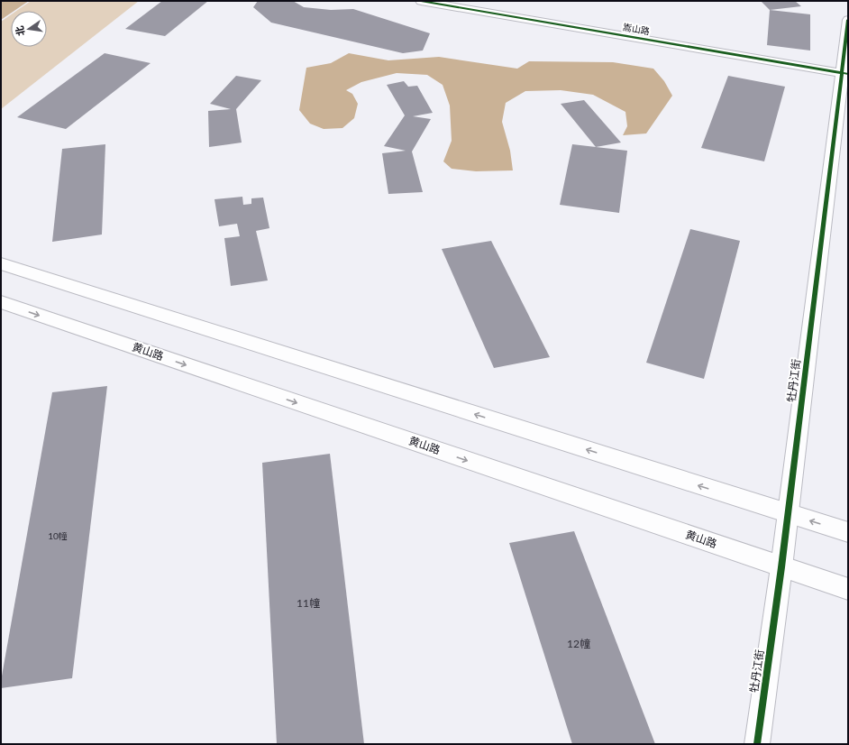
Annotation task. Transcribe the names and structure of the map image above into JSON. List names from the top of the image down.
{
  "streets": {
    "main road": ["黄山路"],
    "street": ["嵩山路", "牡丹江街"]
  },
  "crossings": [
    ["嵩山路", "牡丹江街"],
    ["黄山路", "牡丹江街"]
  ],
  "house_numbers": ["10幢", "11幢", "12幢"],
  "north": "left"
}
